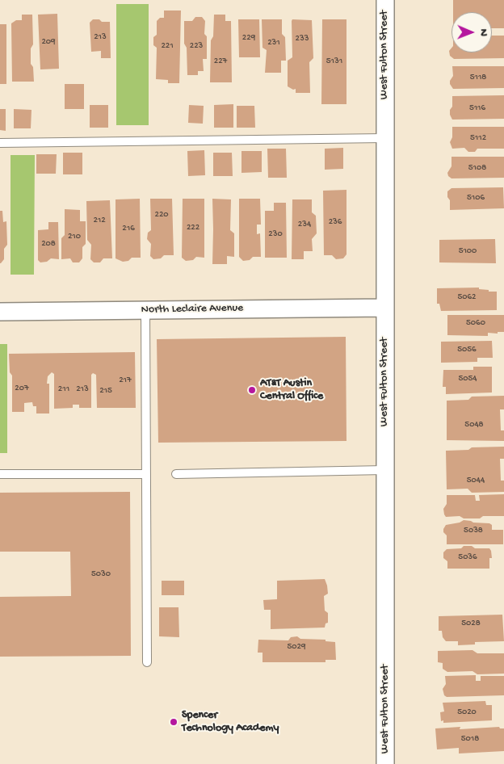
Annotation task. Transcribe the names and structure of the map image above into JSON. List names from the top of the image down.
{
  "streets": {
    "street": ["West Fulton Street", "North Leclaire Avenue"]
  },
  "crossings": [
    ["West Fulton Street", "North Leclaire Avenue"]
  ],
  "places": ["AT&T Austin Central Office", "Spencer Technology Academy"],
  "house_numbers": [
    "213",
    "229",
    "233",
    "209",
    "231",
    "221",
    "223",
    "227",
    "5131",
    "5118",
    "5116",
    "5112",
    "5108",
    "5106",
    "220",
    "212",
    "236",
    "234",
    "222",
    "216",
    "230",
    "210",
    "208",
    "5100",
    "5062",
    "5060",
    "5056",
    "5054",
    "217",
    "207",
    "211",
    "213",
    "215",
    "5048",
    "5044",
    "5038",
    "5036",
    "5030",
    "5028",
    "5029",
    "5020",
    "5018"
  ],
  "north": "right"
}
